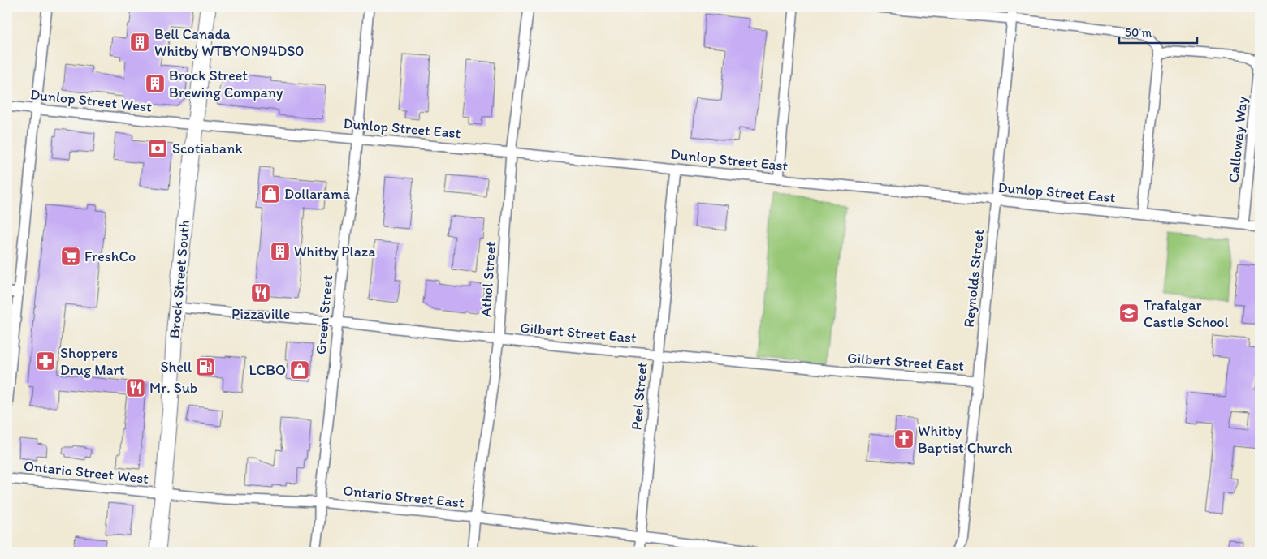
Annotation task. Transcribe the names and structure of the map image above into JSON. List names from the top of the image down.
{
  "streets": {
    "main road": ["Brock Street South"],
    "street": [
      "Dunlop Street West",
      "Dunlop Street East",
      "Calloway Way",
      "Reynolds Street",
      "Athol Street",
      "Green Street",
      "Gilbert Street East",
      "Peel Street",
      "Ontario Street West",
      "Ontario Street East"
    ]
  },
  "crossings": [
    ["Dunlop Street West", "Dunlop Street East"],
    ["Dunlop Street West", "Brock Street South"],
    ["Dunlop Street East", "Calloway Way"],
    ["Dunlop Street East", "Reynolds Street"],
    ["Dunlop Street East", "Brock Street South"],
    ["Dunlop Street East", "Athol Street"],
    ["Dunlop Street East", "Green Street"],
    ["Dunlop Street East", "Peel Street"],
    ["Reynolds Street", "Gilbert Street East"],
    ["Brock Street South", "Gilbert Street East"],
    ["Brock Street South", "Ontario Street West"],
    ["Brock Street South", "Ontario Street East"],
    ["Athol Street", "Gilbert Street East"],
    ["Athol Street", "Ontario Street East"],
    ["Green Street", "Gilbert Street East"],
    ["Green Street", "Ontario Street East"],
    ["Gilbert Street East", "Peel Street"],
    ["Peel Street", "Ontario Street East"],
    ["Ontario Street West", "Ontario Street East"]
  ],
  "places": {
    "building": ["Bell Canada Whitby WTBYON94DS0", "Brock Street Brewing Company", "Whitby Plaza"],
    "bank": ["Scotiabank"],
    "shop": ["Dollarama", "LCBO"],
    "supermarket": ["FreshCo"],
    "restaurant": ["Pizzaville", "Mr. Sub"],
    "school or university": ["Trafalgar Castle School"],
    "pharmacy": ["Shoppers Drug Mart"],
    "fuel station": ["Shell"],
    "church": ["Whitby Baptist Church"]
  },
  "scale_bar": "50 m"
}
